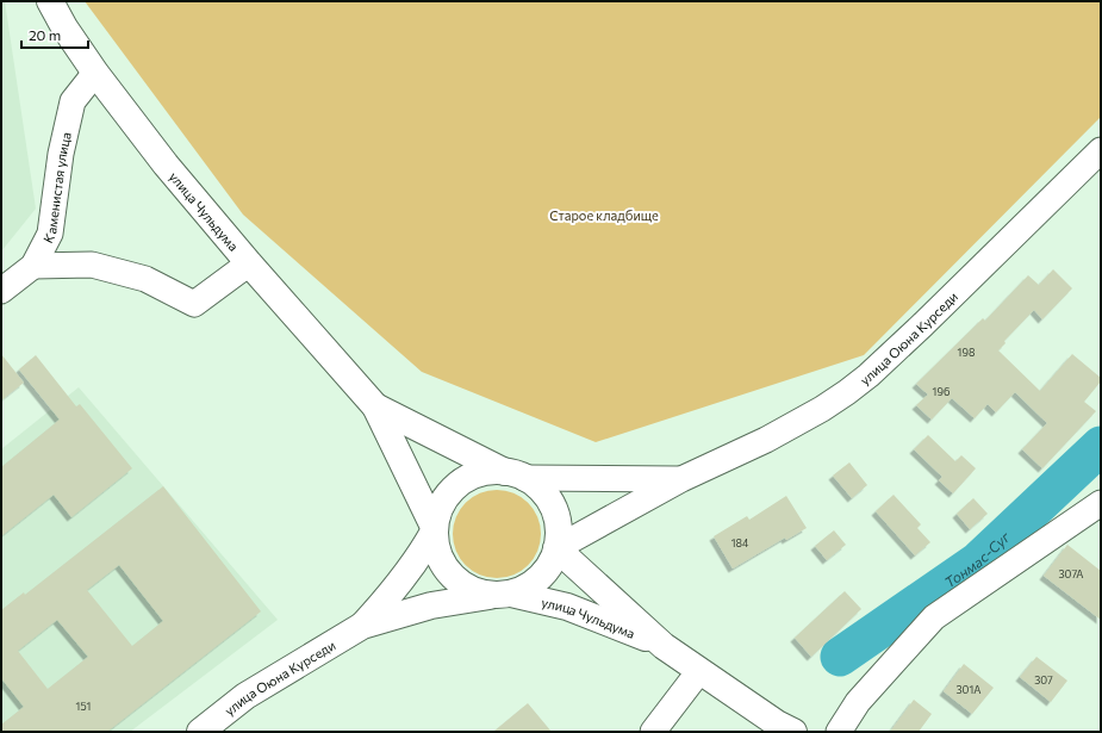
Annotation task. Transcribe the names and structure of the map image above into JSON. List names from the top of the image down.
{
  "streets": {
    "main road": ["улица Чульдума", "улица Оюна Курседи"],
    "street": ["Каменистая улица"]
  },
  "crossings": [
    ["Каменистая улица", "улица Чульдума"],
    ["улица Чульдума", "улица Оюна Курседи"]
  ],
  "water": ["Тонмас-Суг"],
  "parks": ["Старое кладбище"],
  "house_numbers": [
    "198",
    "196",
    "184",
    "307А",
    "307",
    "301А",
    "151"
  ],
  "scale_bar": "20 m"
}
